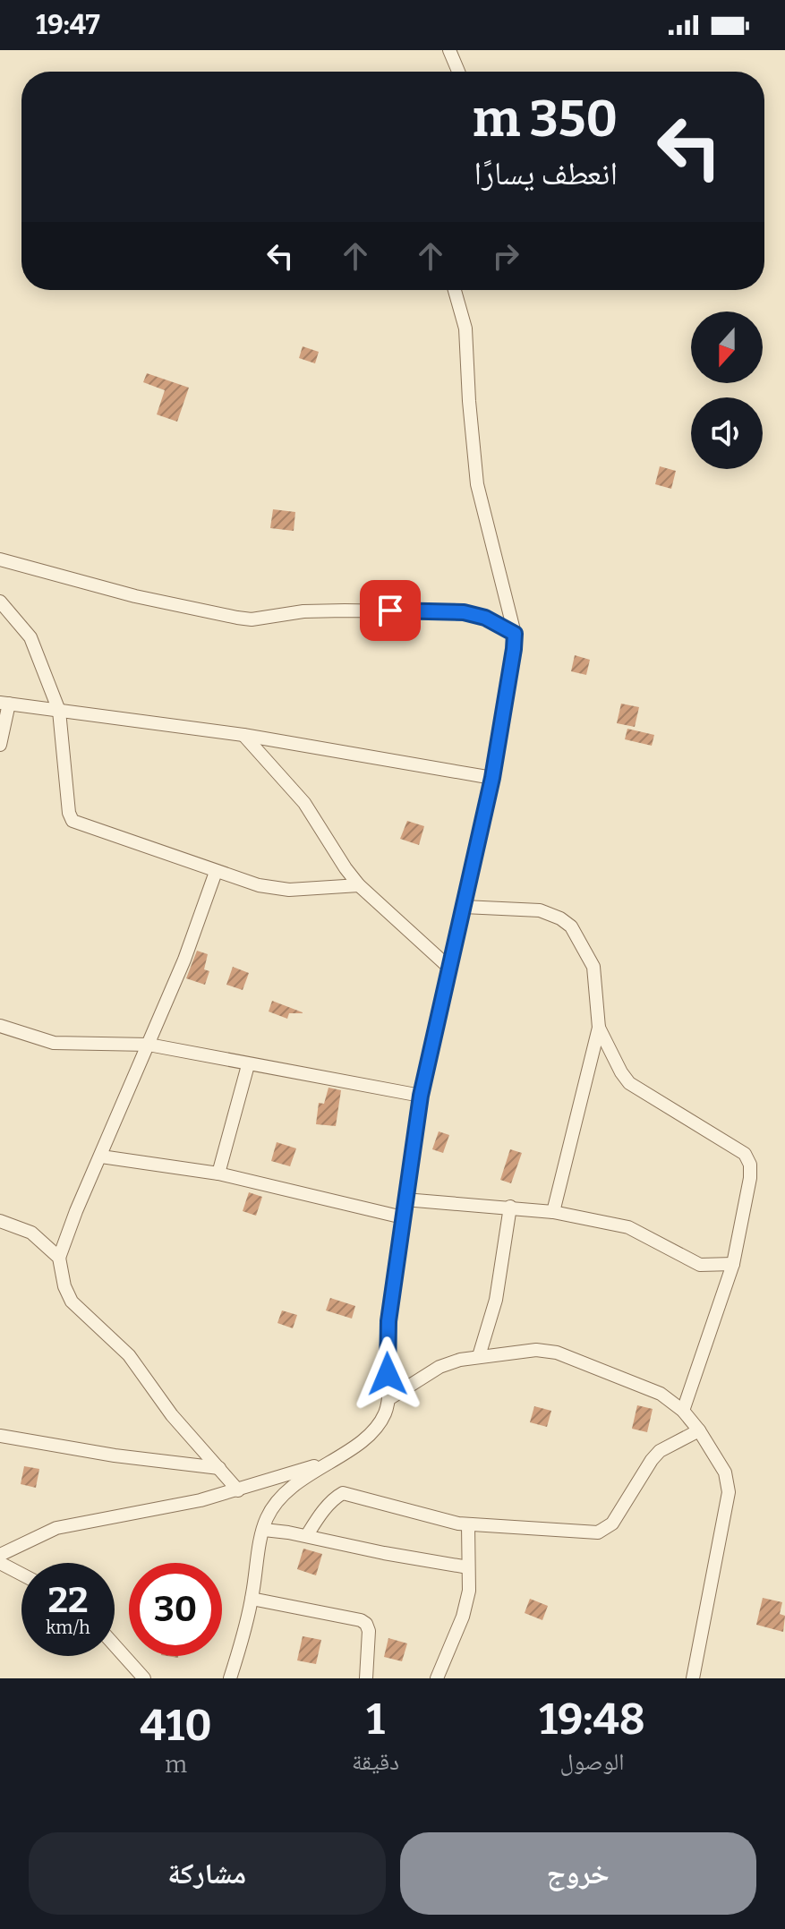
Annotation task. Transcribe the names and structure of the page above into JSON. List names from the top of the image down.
{
  "north": "bottom",
  "page": {
    "status": "19:47",
    "turn": ["350 m", "انعطف يسارًا"],
    "speed": "22 km/h",
    "limit": "30",
    "eta": [
      "19:48",
      "الوصول",
      "1",
      "دقيقة",
      "410",
      "m"
    ],
    "buttons": ["خروج", "مشاركة"]
  }
}
